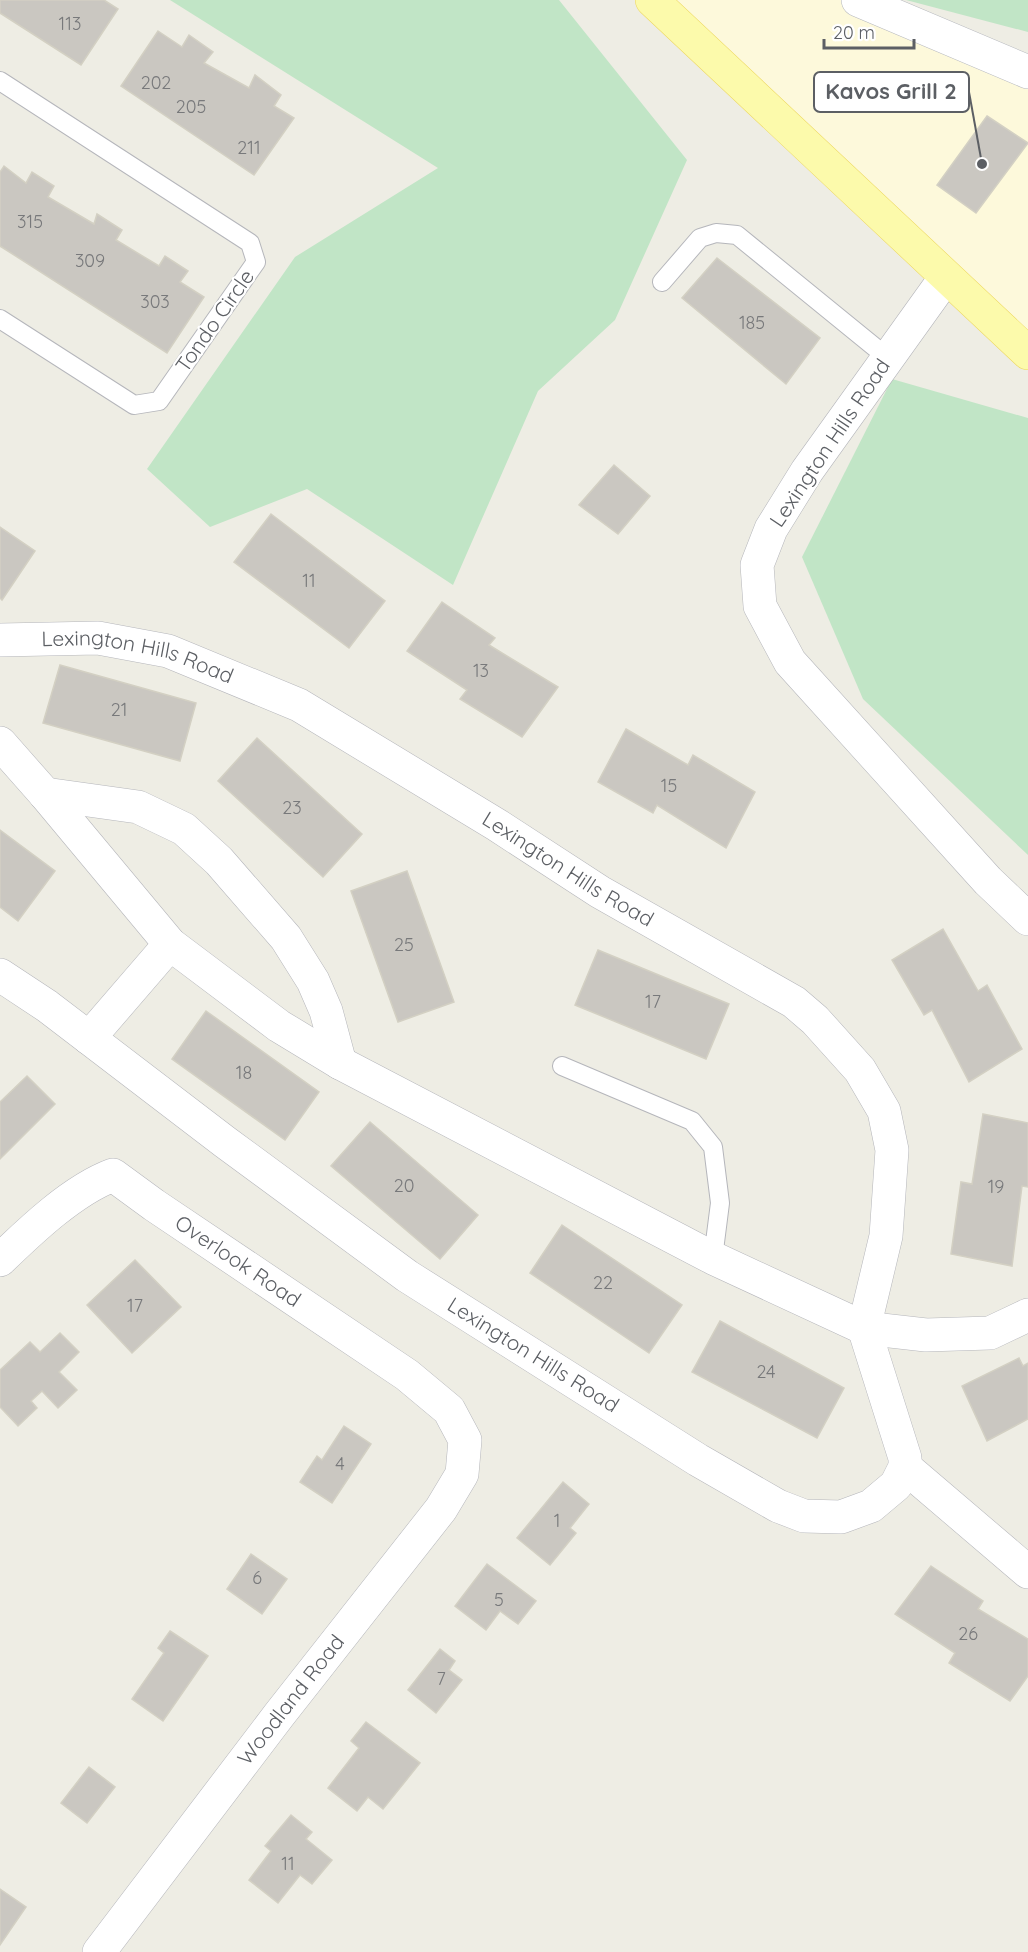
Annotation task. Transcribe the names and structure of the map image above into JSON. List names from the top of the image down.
{
  "streets": {
    "street": ["Lexington Hills Road", "Overlook Road", "Woodland Road"],
    "lane": ["Tondo Circle"]
  },
  "crossings": [
    ["Overlook Road", "Woodland Road"]
  ],
  "places": ["Kavos Grill 2"],
  "house_numbers": [
    "113",
    "202",
    "205",
    "211",
    "315",
    "309",
    "303",
    "185",
    "11",
    "13",
    "21",
    "15",
    "23",
    "25",
    "17",
    "18",
    "20",
    "19",
    "22",
    "17",
    "24",
    "4",
    "1",
    "6",
    "5",
    "26",
    "7",
    "11"
  ],
  "scale_bar": "20 m"
}
